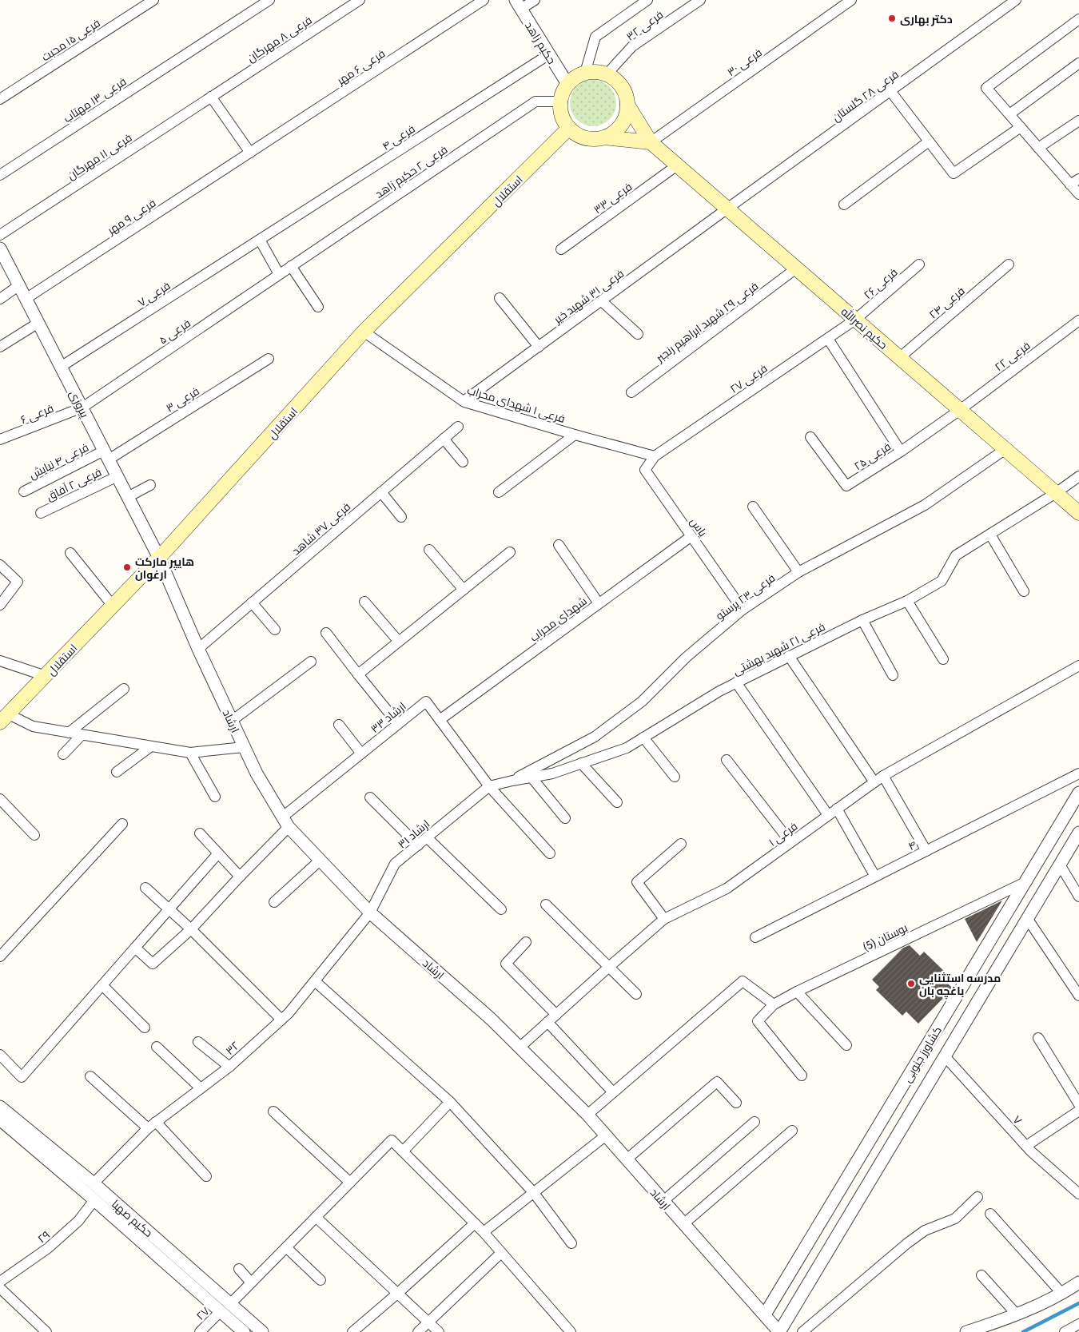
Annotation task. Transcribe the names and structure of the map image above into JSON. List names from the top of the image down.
{
  "streets": {
    "main road": ["استقلال", "حکیم نصرالله"],
    "street": [
      "فرعی ۳۲",
      "فرعی ۸ مهرگان",
      "فرعی ۱۵ محبت",
      "حکیم زاهد",
      "فرعی ۳۰",
      "فرعی ۶ مهر",
      "فرعی ۲۸ گلستان",
      "فرعی ۱۳ مهتاب",
      "فرعی ۴",
      "فرعی ۱۱ مهرگان",
      "فرعی ۲ حکیم زاهد",
      "فرعی ۳۳",
      "فرعی ۹ مهر",
      "فرعی ۲۶",
      "فرعی ۷",
      "فرعی ۳۱ شهید خیر",
      "فرعی ۲۴",
      "فرعی ۲۹ شهید ابراهیم رنجبر",
      "فرعی ۵",
      "فرعی ۲۲",
      "فرعی ۲۷",
      "فرعی ۳",
      "پیروزی",
      "فرعی ۱ شهدای محراب",
      "فرعی ۶",
      "فرعی ۲۵",
      "فرعی ۴ نیایش",
      "فرعی ۲ آفاق",
      "یاس",
      "فرعی ۳۷ شاهد",
      "فرعی ۲۳ پرستو",
      "شهدای محراب",
      "فرعی ۲۱ شهید بهشتی",
      "ارشاد ۳۳",
      "ارشاد",
      "ارشاد ۳۱",
      "فرعی ۱",
      "۴",
      "بوستان (5)",
      "۳۲",
      "کشاورز جنوبی",
      "۷",
      "حکیم صهبا",
      "۲۹",
      "۲۷"
    ]
  },
  "crossings": [
    ["فرعی ۳۲", "حکیم زاهد"],
    ["فرعی ۳۲", "فرعی ۲ حکیم زاهد"],
    ["فرعی ۳۲", "استقلال"],
    ["فرعی ۳۲", "حکیم نصرالله"],
    ["فرعی ۸ مهرگان", "فرعی ۱۱ مهرگان"],
    ["حکیم زاهد", "فرعی ۴"],
    ["حکیم زاهد", "فرعی ۲ حکیم زاهد"],
    ["حکیم زاهد", "استقلال"],
    ["حکیم زاهد", "حکیم نصرالله"],
    ["فرعی ۳۰", "حکیم نصرالله"],
    ["فرعی ۶ مهر", "فرعی ۹ مهر"],
    ["فرعی ۲۸ گلستان", "فرعی ۳۱ شهید خیر"],
    ["فرعی ۲۸ گلستان", "حکیم نصرالله"],
    ["فرعی ۴", "فرعی ۷"],
    ["فرعی ۲ حکیم زاهد", "استقلال"],
    ["فرعی ۲ حکیم زاهد", "حکیم نصرالله"],
    ["فرعی ۲ حکیم زاهد", "فرعی ۵"],
    ["استقلال", "حکیم نصرالله"],
    ["استقلال", "پیروزی"],
    ["استقلال", "فرعی ۱ شهدای محراب"],
    ["استقلال", "ارشاد"],
    ["فرعی ۳۳", "حکیم نصرالله"],
    ["فرعی ۹ مهر", "پیروزی"],
    ["فرعی ۲۶", "حکیم نصرالله"],
    ["فرعی ۲۶", "فرعی ۲۷"],
    ["فرعی ۷", "پیروزی"],
    ["فرعی ۳۱ شهید خیر", "حکیم نصرالله"],
    ["فرعی ۳۱ شهید خیر", "فرعی ۱ شهدای محراب"],
    ["فرعی ۲۴", "حکیم نصرالله"],
    ["فرعی ۲۹ شهید ابراهیم رنجبر", "حکیم نصرالله"],
    ["حکیم نصرالله", "فرعی ۲۲"],
    ["حکیم نصرالله", "فرعی ۲۷"],
    ["حکیم نصرالله", "فرعی ۲۵"],
    ["حکیم نصرالله", "فرعی ۲۳ پرستو"],
    ["حکیم نصرالله", "فرعی ۲۱ شهید بهشتی"],
    ["فرعی ۵", "پیروزی"],
    ["فرعی ۵", "فرعی ۶"],
    ["فرعی ۲۲", "فرعی ۲۵"],
    ["فرعی ۲۷", "فرعی ۱ شهدای محراب"],
    ["فرعی ۲۷", "یاس"],
    ["فرعی ۳", "پیروزی"],
    ["فرعی ۳", "فرعی ۴ نیایش"],
    ["پیروزی", "فرعی ۶"],
    ["پیروزی", "فرعی ۴ نیایش"],
    ["پیروزی", "فرعی ۲ آفاق"],
    ["پیروزی", "ارشاد"],
    ["فرعی ۱ شهدای محراب", "یاس"],
    ["یاس", "فرعی ۲۳ پرستو"],
    ["یاس", "شهدای محراب"],
    ["فرعی ۳۷ شاهد", "ارشاد"],
    ["فرعی ۲۳ پرستو", "فرعی ۲۱ شهید بهشتی"],
    ["شهدای محراب", "ارشاد ۳۳"],
    ["فرعی ۲۱ شهید بهشتی", "ارشاد ۳۳"],
    ["فرعی ۲۱ شهید بهشتی", "ارشاد ۳۱"],
    ["ارشاد ۳۳", "ارشاد"],
    ["ارشاد ۳۳", "ارشاد ۳۱"],
    ["ارشاد", "ارشاد ۳۱"],
    ["ارشاد", "فرعی ۱"],
    ["ارشاد", "۳۲"],
    ["ارشاد", "کشاورز جنوبی"],
    ["ارشاد ۳۱", "۳۲"],
    ["بوستان (5)", "کشاورز جنوبی"],
    ["۳۲", "حکیم صهبا"],
    ["کشاورز جنوبی", "۷"],
    ["حکیم صهبا", "۲۹"],
    ["حکیم صهبا", "۲۷"]
  ],
  "places": ["دکتر بهاری", "هایپر مارکت ارغوان", "مدرسه استثنایی باغچه بان"]
}
